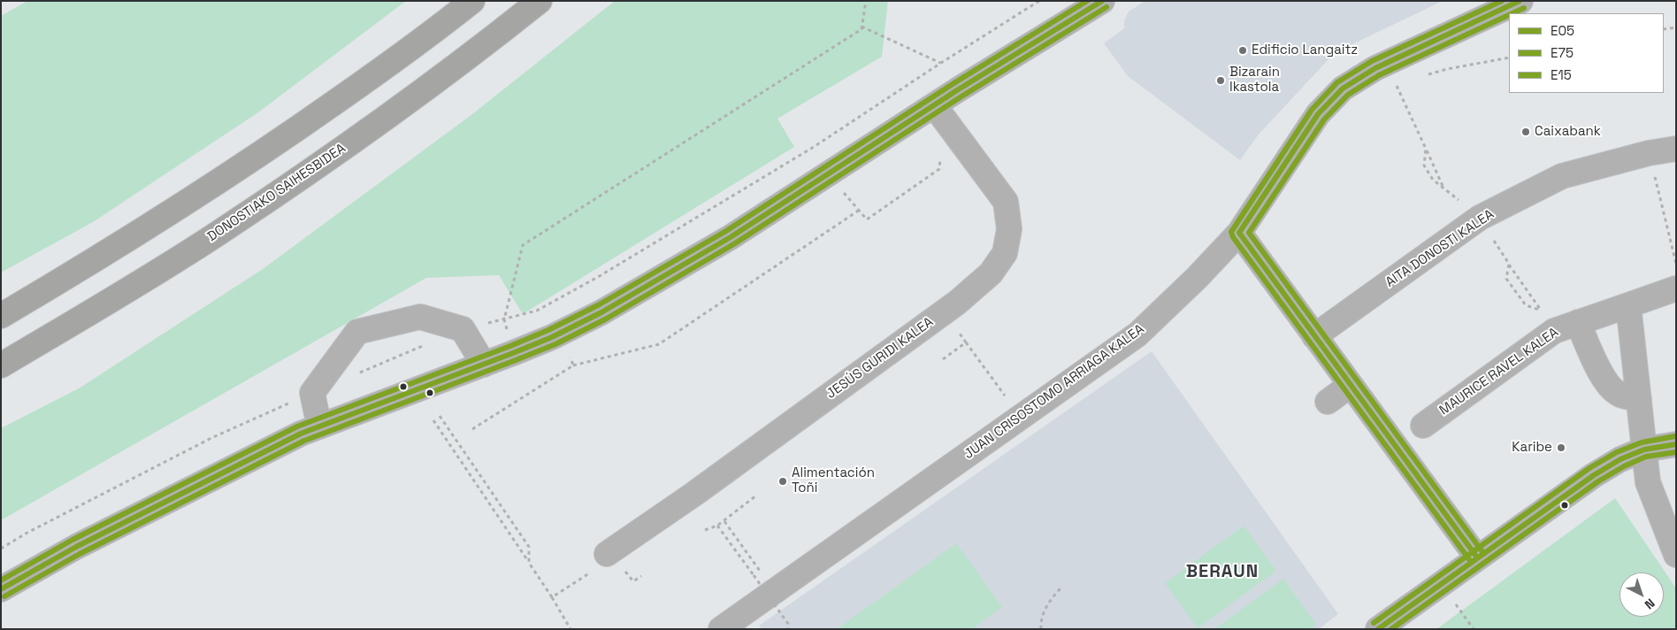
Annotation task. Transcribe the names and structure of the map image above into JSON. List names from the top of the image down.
{
  "streets": {
    "highway": ["DONOSTIAKO SAIHESBIDEA"],
    "street": [
      "AITA DONOSTI KALEA",
      "JESÚS GURIDI KALEA",
      "MAURICE RAVEL KALEA",
      "JUAN CRISOSTOMO ARRIAGA KALEA"
    ]
  },
  "districts": ["BERAUN"],
  "places": [
    "Edificio Langaitz",
    "Bizarain Ikastola",
    "Caixabank",
    "Karibe",
    "Alimentación Toñi"
  ],
  "lines": ["transit line E05", "transit line E15", "transit line E75"],
  "legend": ["E05", "E75", "E15"],
  "north": "bottom right"
}
